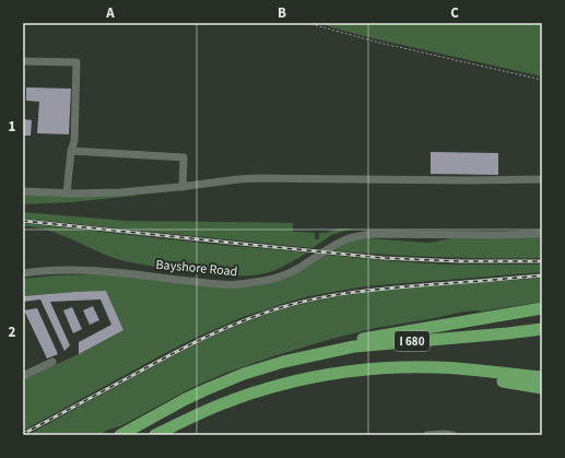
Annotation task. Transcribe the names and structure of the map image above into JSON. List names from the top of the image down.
{
  "streets": {
    "highway": ["I 680"],
    "street": ["Bayshore Road"]
  },
  "grid": {
    "columns": ["A", "B", "C"],
    "rows": ["1", "2"]
  }
}
